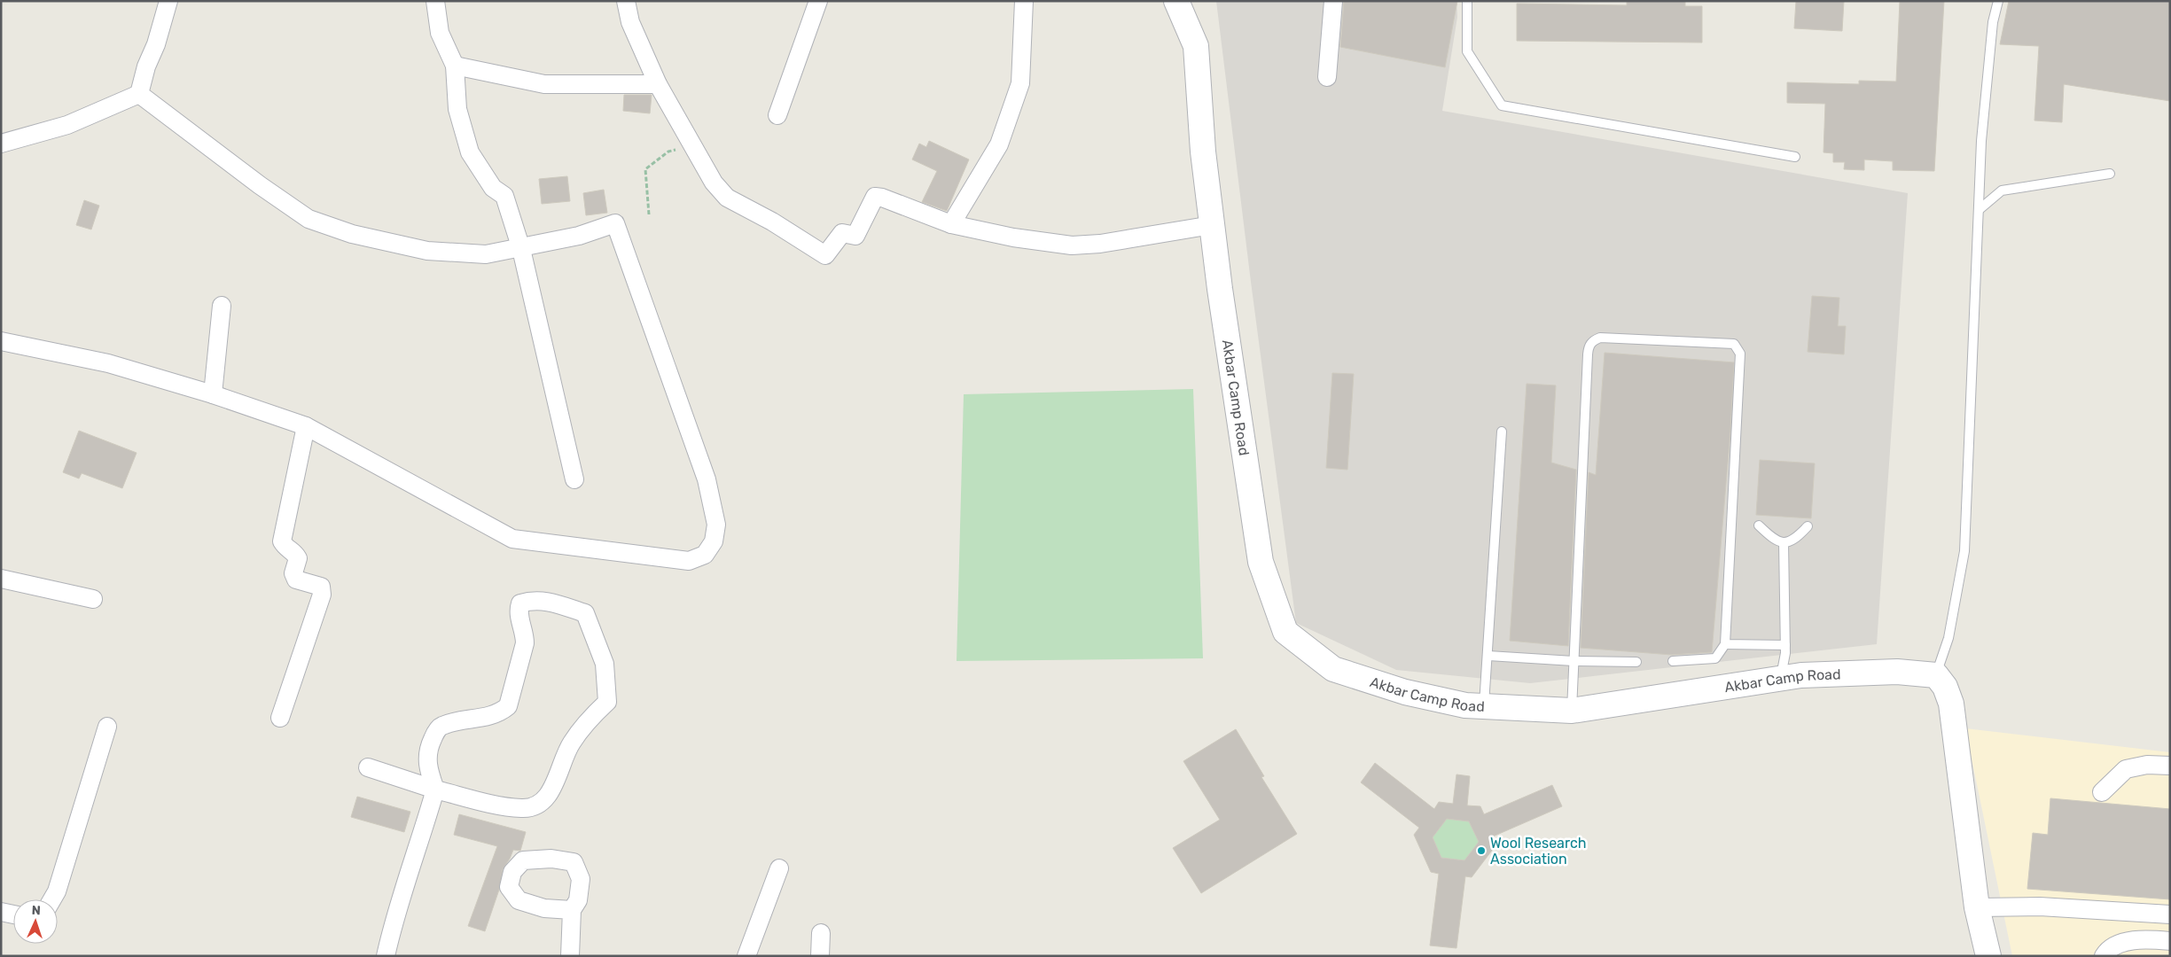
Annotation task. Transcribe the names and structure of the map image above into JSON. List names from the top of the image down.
{
  "streets": {
    "street": ["Akbar Camp Road"]
  },
  "places": ["Wool Research Association"],
  "north": "top"
}
